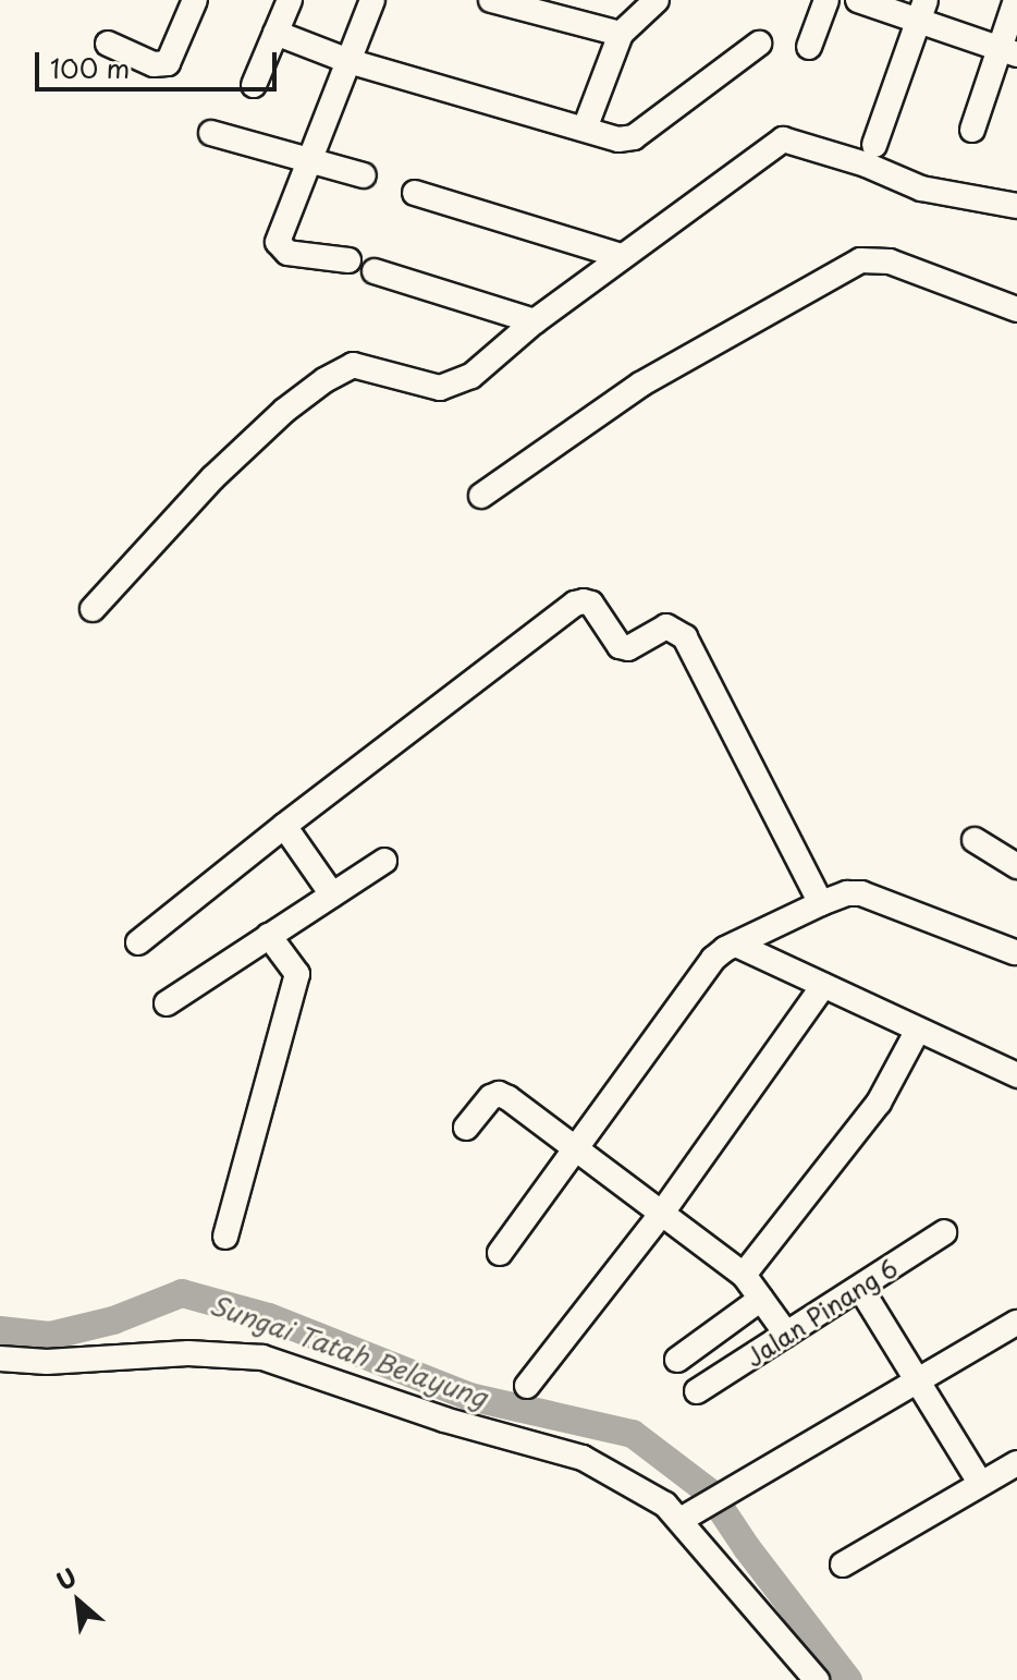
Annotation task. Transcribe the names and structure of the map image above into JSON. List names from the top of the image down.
{
  "streets": {
    "street": ["Jalan Pinang 6"]
  },
  "water": ["Sungai Tatah Belayung"],
  "scale_bar": "100 m",
  "north": "top left"
}
